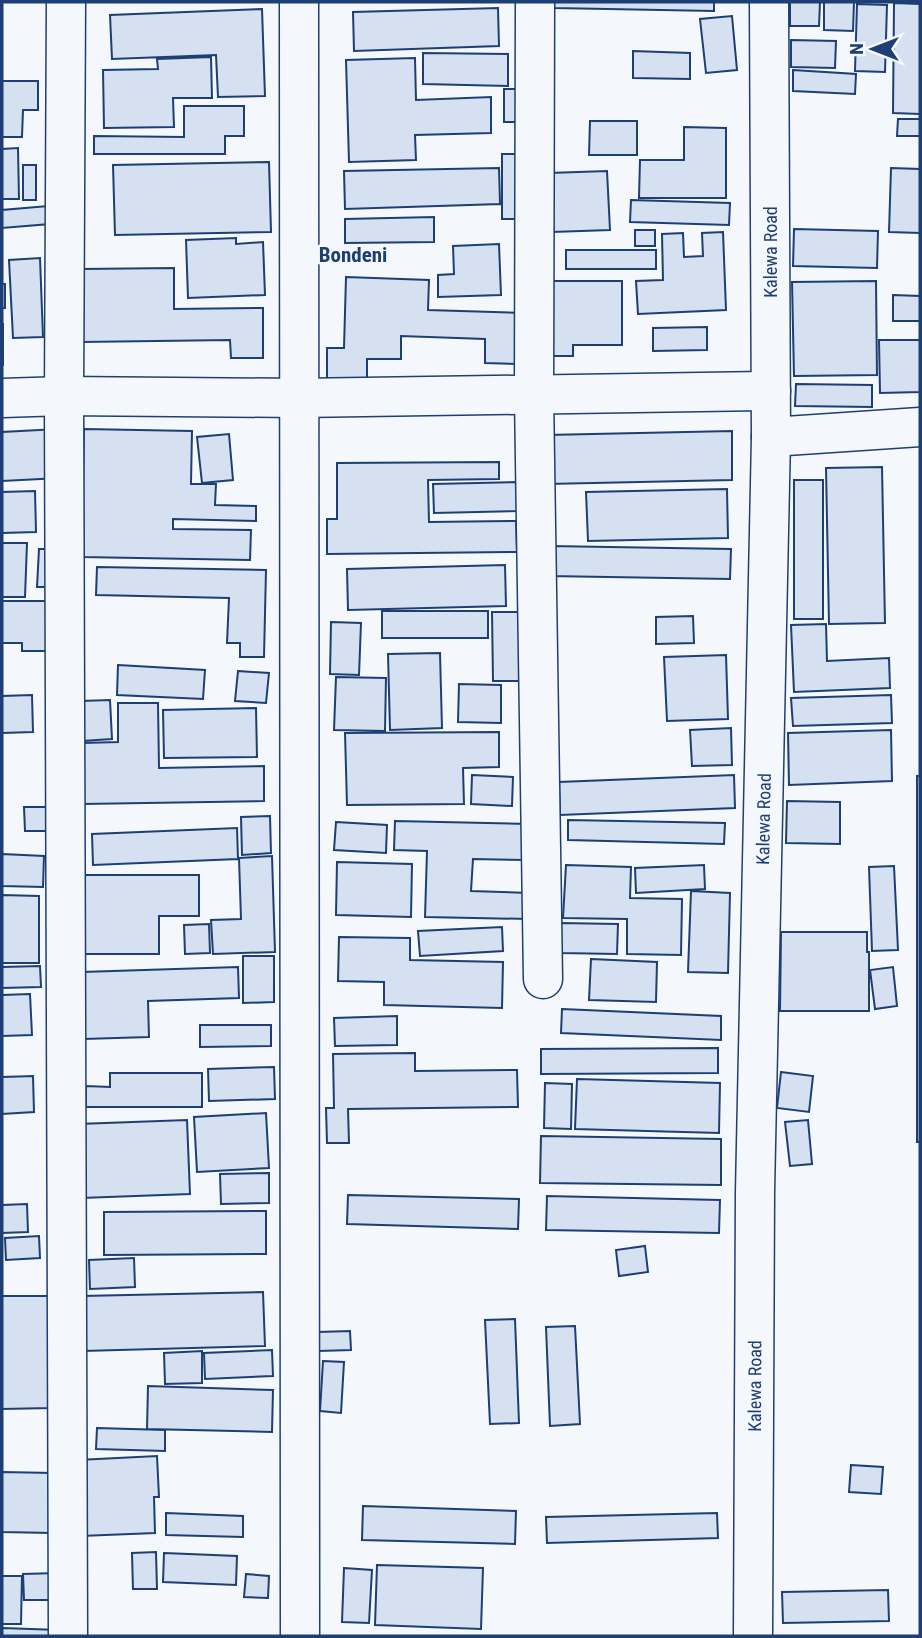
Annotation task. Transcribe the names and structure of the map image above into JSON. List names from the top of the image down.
{
  "streets": {
    "street": ["Kalewa Road"]
  },
  "districts": ["Bondeni"],
  "north": "left"
}
